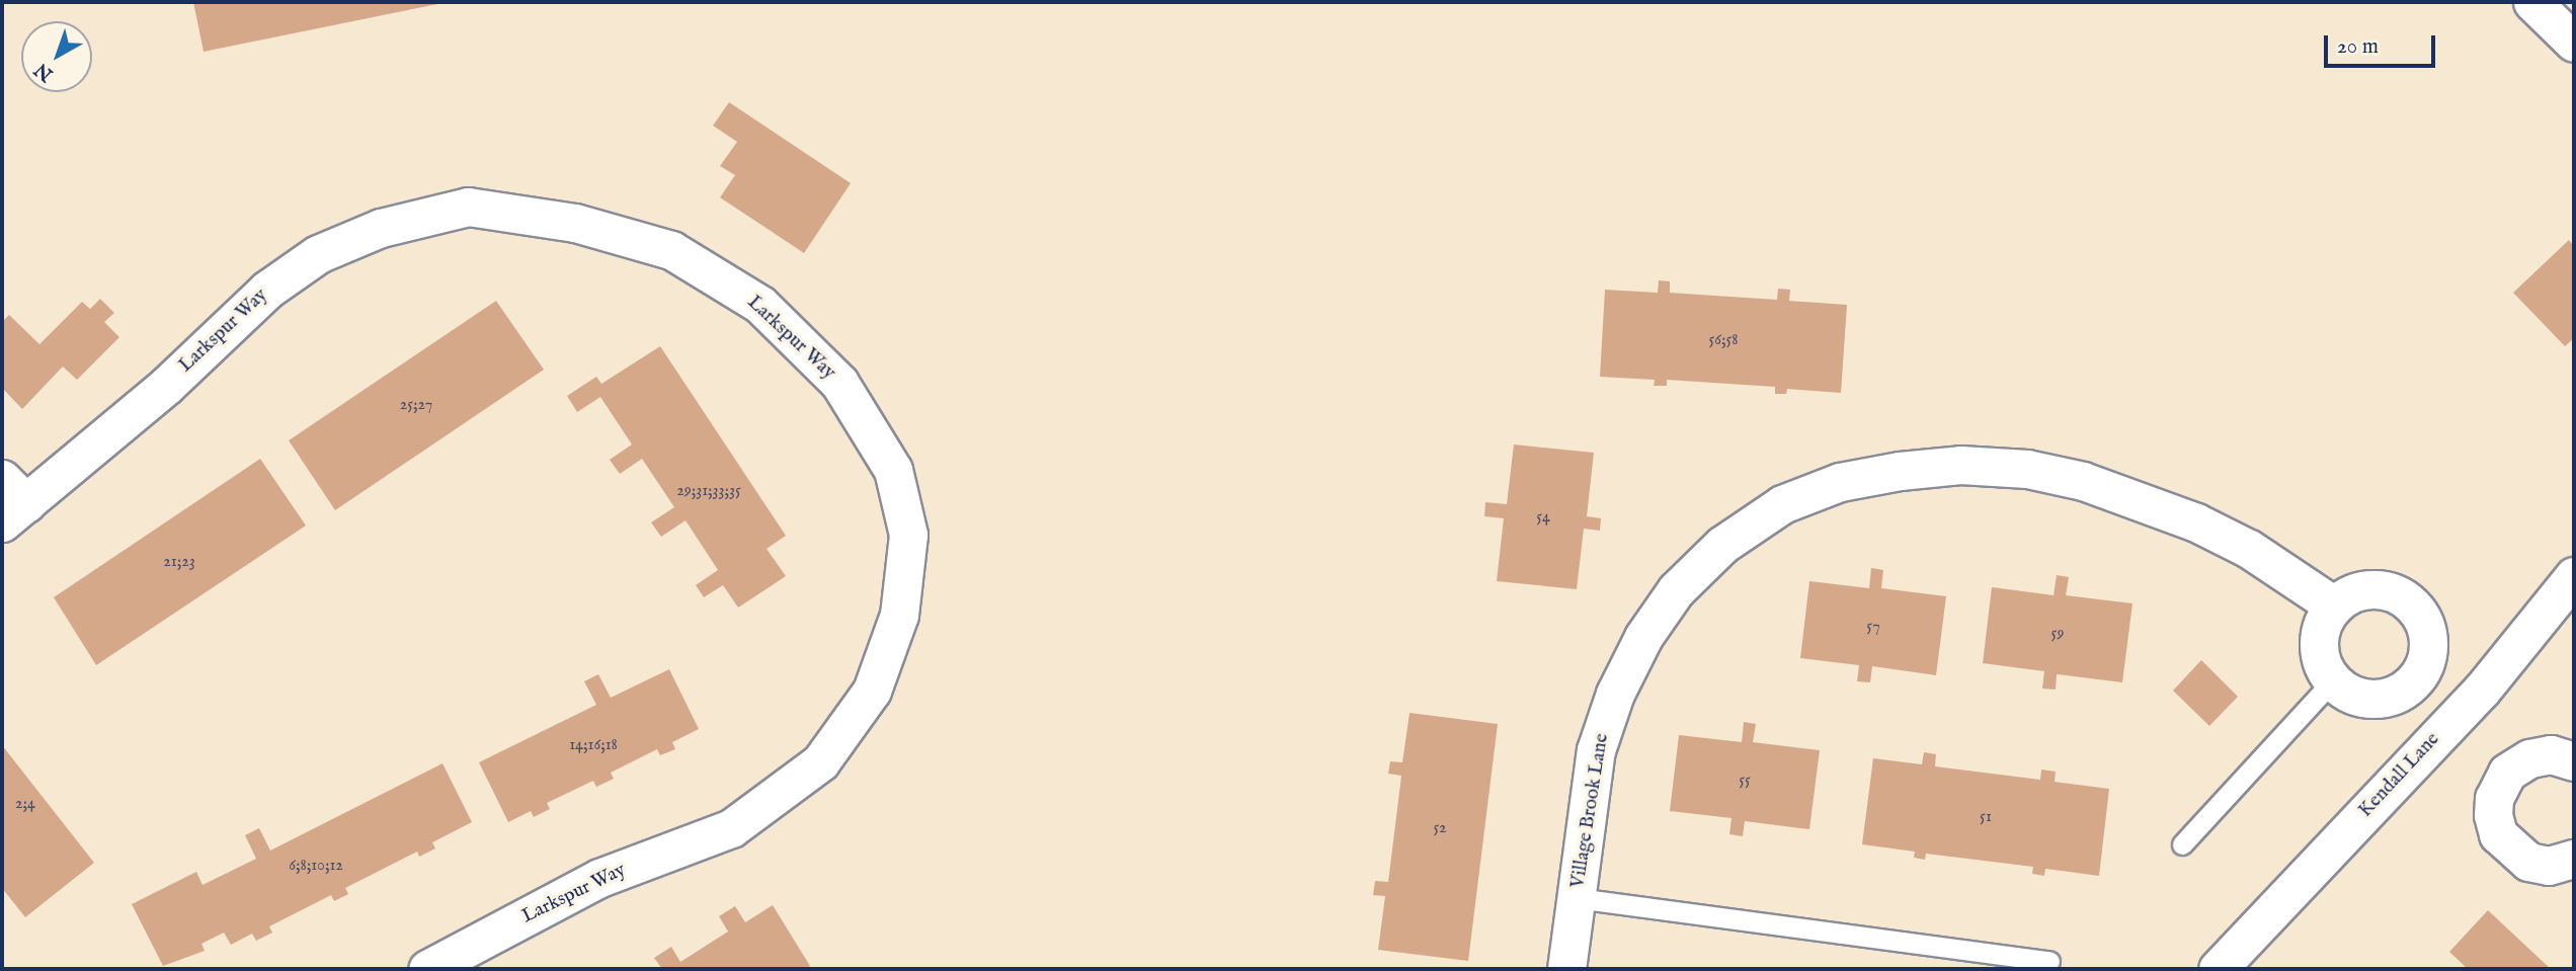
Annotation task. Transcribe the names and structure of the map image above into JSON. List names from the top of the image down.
{
  "streets": {
    "street": ["Larkspur Way", "Kendall Lane", "Village Brook Lane"]
  },
  "house_numbers": [
    "56;58",
    "25;27",
    "29;31;33;35",
    "54",
    "21;23",
    "57",
    "59",
    "14;16;18",
    "55",
    "2;4",
    "51",
    "52",
    "6;8;10;12"
  ],
  "scale_bar": "20 m",
  "north": "bottom left"
}
